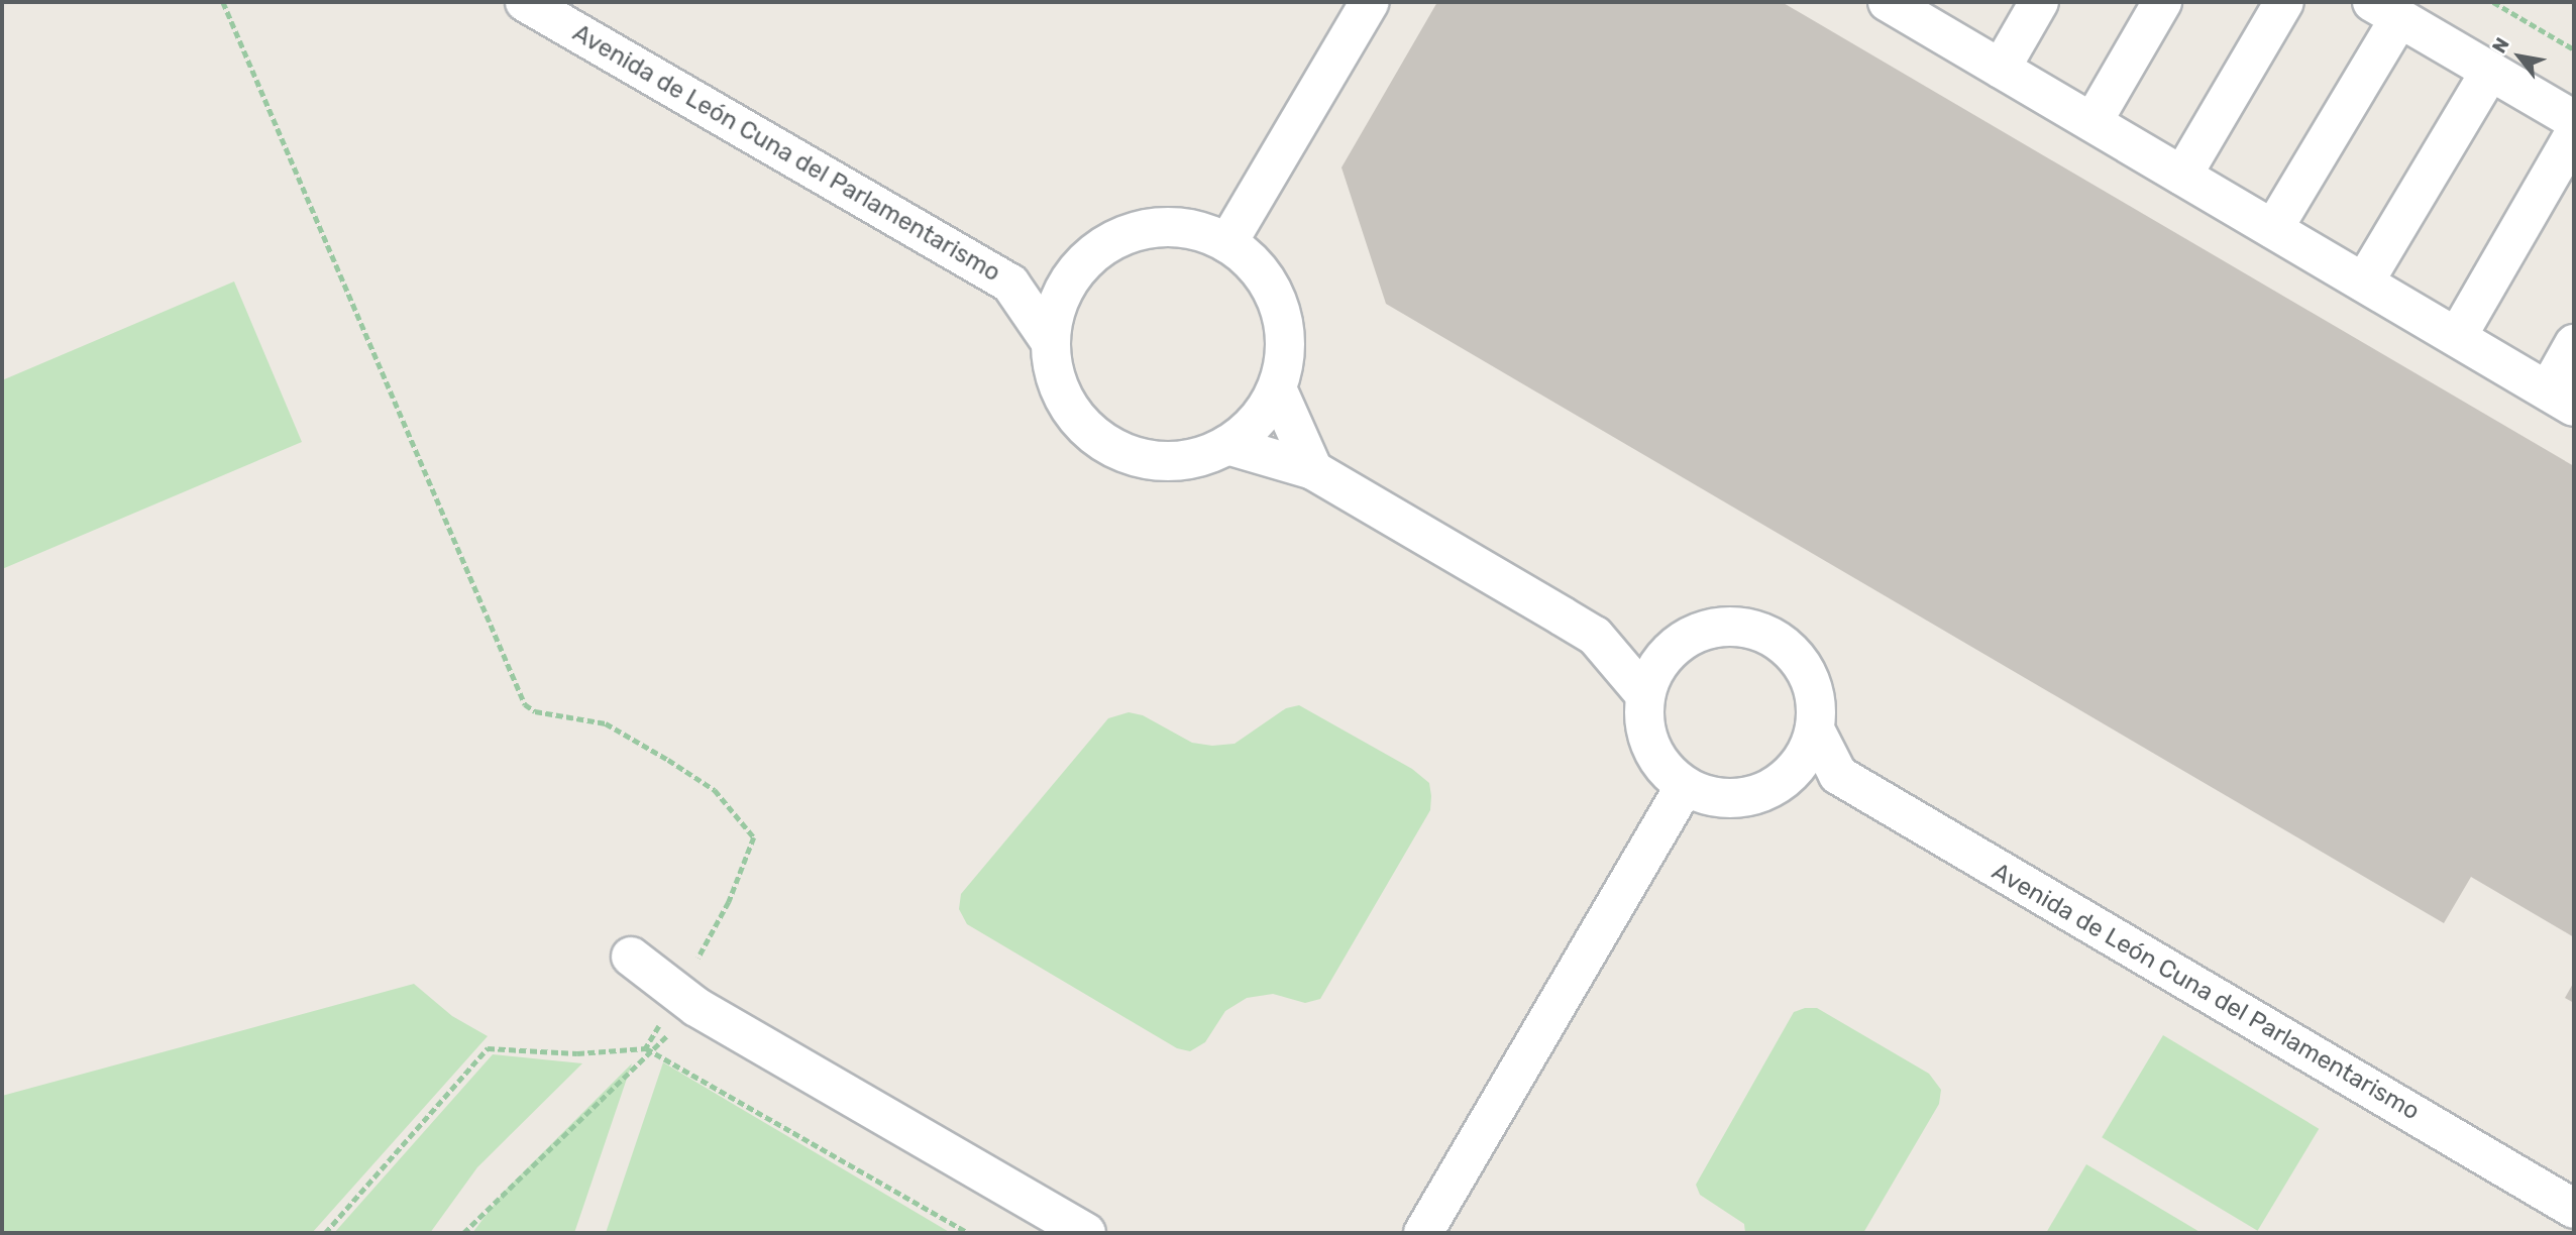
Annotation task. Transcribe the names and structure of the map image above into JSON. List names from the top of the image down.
{
  "streets": {
    "street": ["Avenida de León Cuna del Parlamentarismo"]
  },
  "north": "top left"
}
